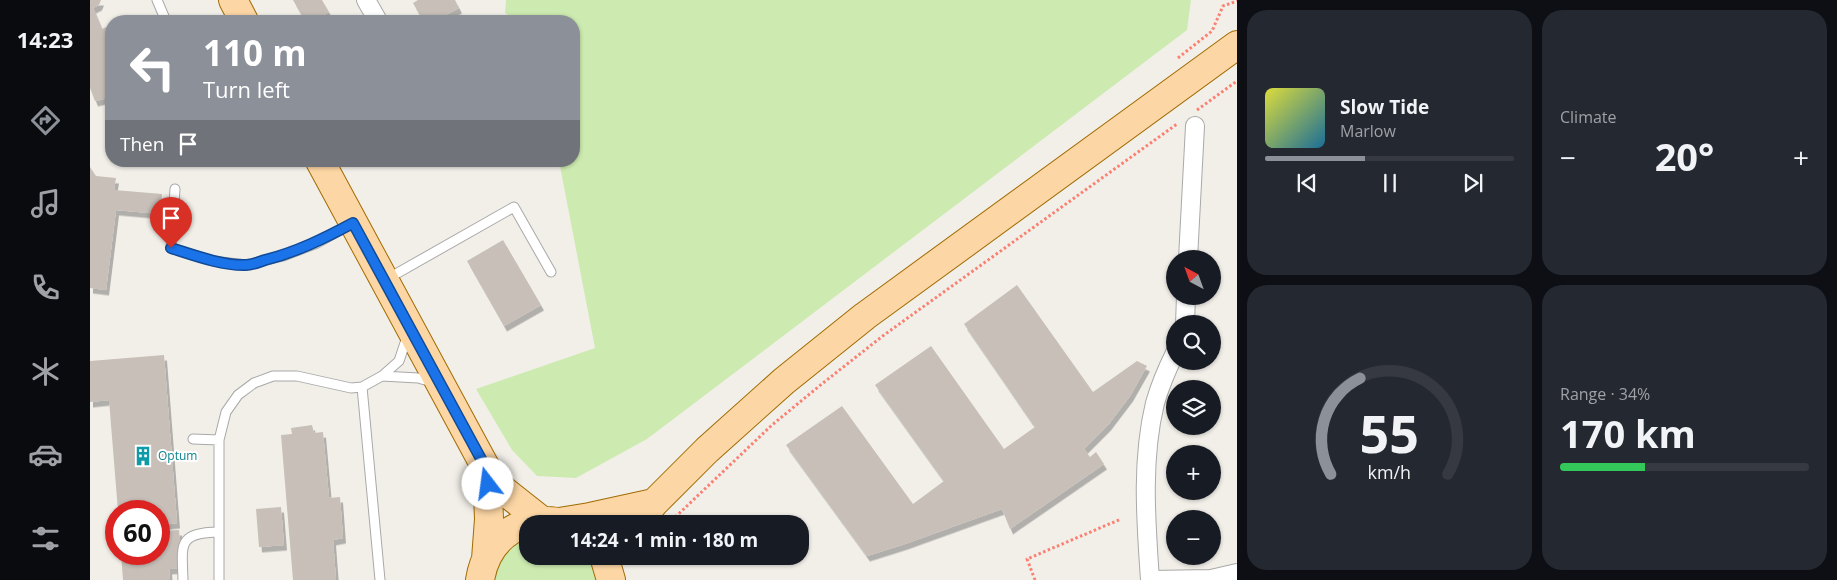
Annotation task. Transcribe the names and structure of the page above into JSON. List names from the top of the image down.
{
  "places": {
    "building": ["Optum"]
  },
  "north": "top left",
  "page": {
    "tabs": "14:23",
    "tile": [
      "Climate",
      ["Range · 34%", "170 km"]
    ],
    "turn": ["110 m", "Turn left"],
    "song": ["Slow Tide", "Marlow"],
    "then": "Then",
    "heat": ["−", "20°", "+"],
    "map_buttons": ["+", "−"],
    "limit": "60",
    "trip": "14:24 · 1 min · 180 m",
    "gauge": ["55", "km/h"]
  }
}
